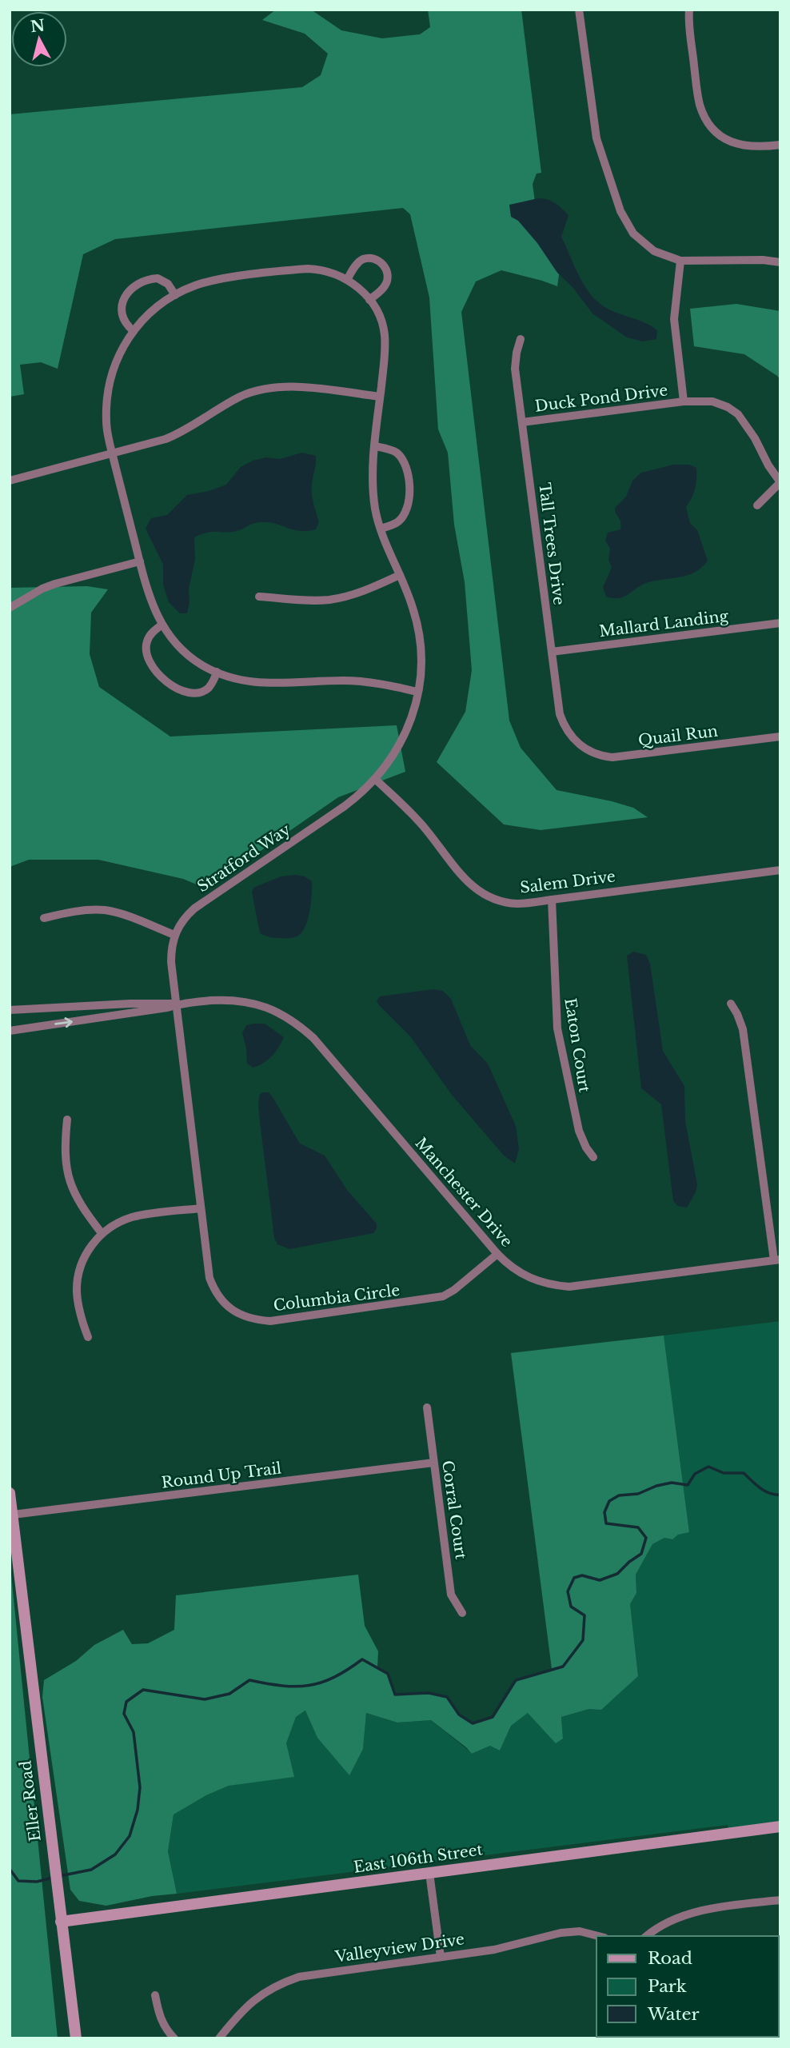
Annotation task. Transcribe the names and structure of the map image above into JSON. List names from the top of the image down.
{
  "streets": {
    "street": [
      "Duck Pond Drive",
      "Tall Trees Drive",
      "Mallard Landing",
      "Quail Run",
      "Stratford Way",
      "Salem Drive",
      "Eaton Court",
      "Manchester Drive",
      "Columbia Circle",
      "Round Up Trail",
      "Corral Court",
      "Eller Road",
      "East 106th Street",
      "Valleyview Drive"
    ]
  },
  "crossings": [
    ["Duck Pond Drive", "Tall Trees Drive"],
    ["Tall Trees Drive", "Mallard Landing"],
    ["Tall Trees Drive", "Quail Run"],
    ["Stratford Way", "Salem Drive"],
    ["Stratford Way", "Manchester Drive"],
    ["Stratford Way", "Columbia Circle"],
    ["Salem Drive", "Eaton Court"],
    ["Manchester Drive", "Columbia Circle"],
    ["Round Up Trail", "Corral Court"],
    ["Round Up Trail", "Eller Road"],
    ["Eller Road", "East 106th Street"]
  ],
  "legend": ["Road", "Park", "Water"],
  "north": "top"
}
